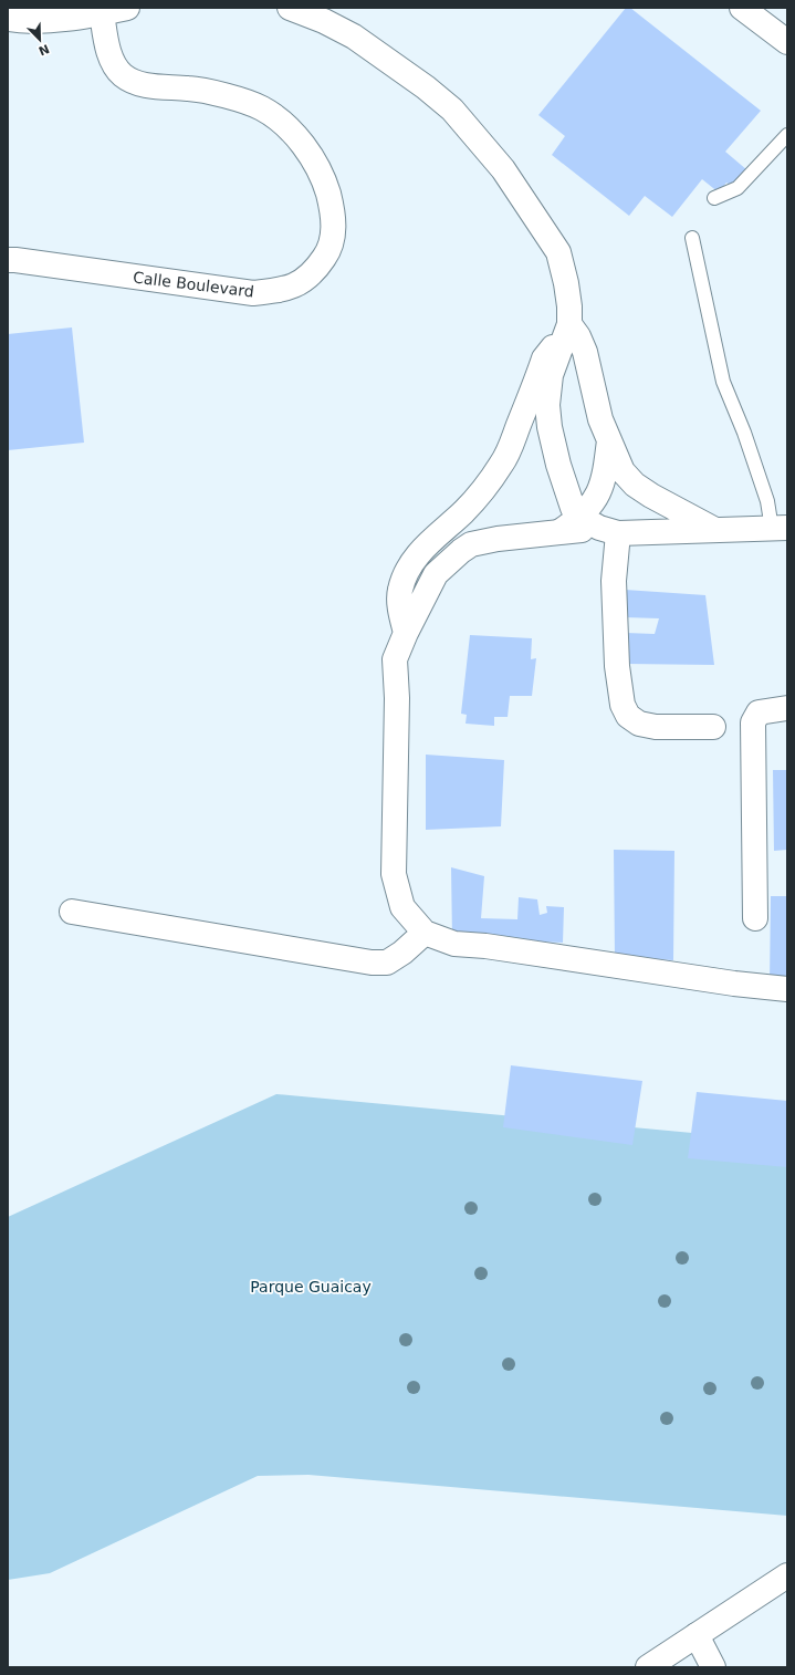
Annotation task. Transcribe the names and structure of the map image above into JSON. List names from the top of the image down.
{
  "streets": {
    "street": ["Calle Boulevard"]
  },
  "parks": ["Parque Guaicay"],
  "north": "bottom right"
}
